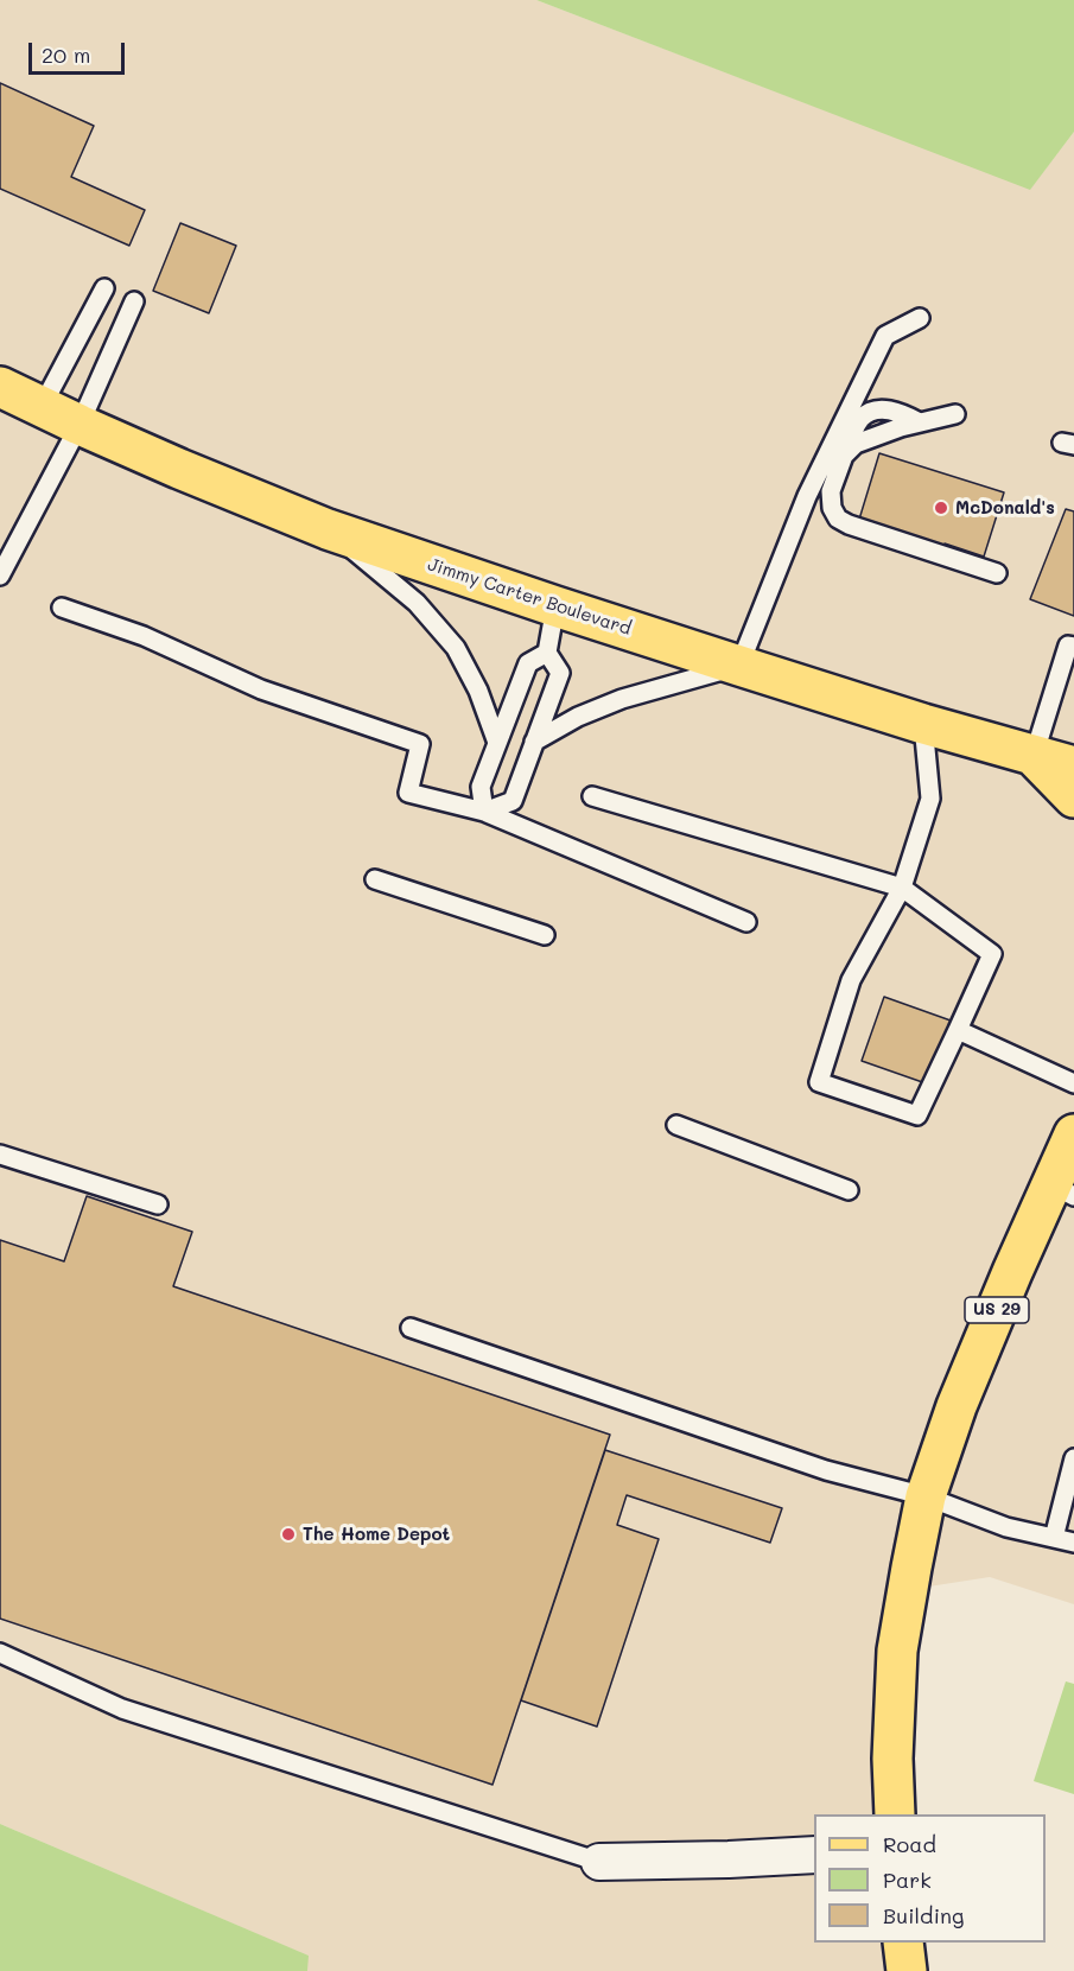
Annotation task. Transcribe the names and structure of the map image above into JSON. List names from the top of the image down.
{
  "streets": {
    "main road": ["Jimmy Carter Boulevard", "US 29"]
  },
  "places": ["McDonald's", "The Home Depot"],
  "legend": ["Road", "Park", "Building"],
  "scale_bar": "20 m"
}
